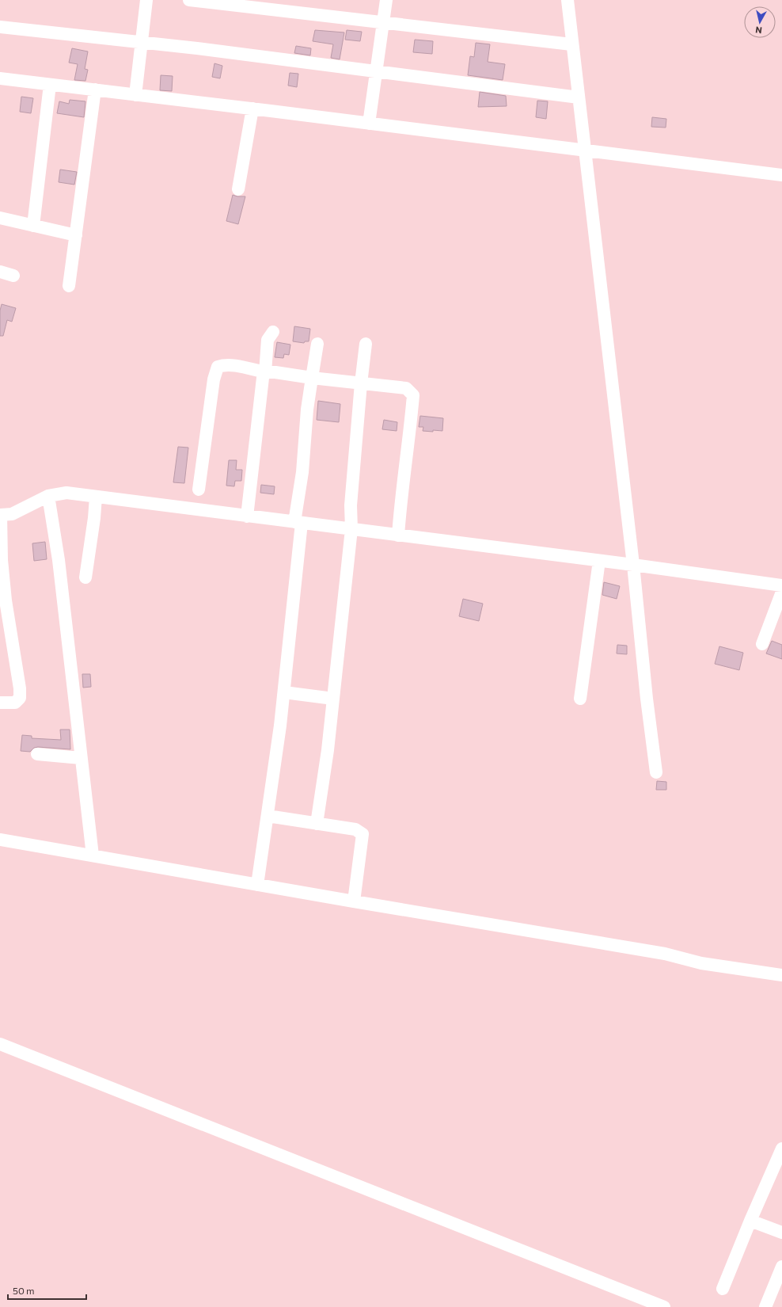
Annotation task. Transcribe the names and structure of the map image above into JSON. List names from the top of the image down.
{
  "scale_bar": "50 m",
  "north": "bottom"
}
